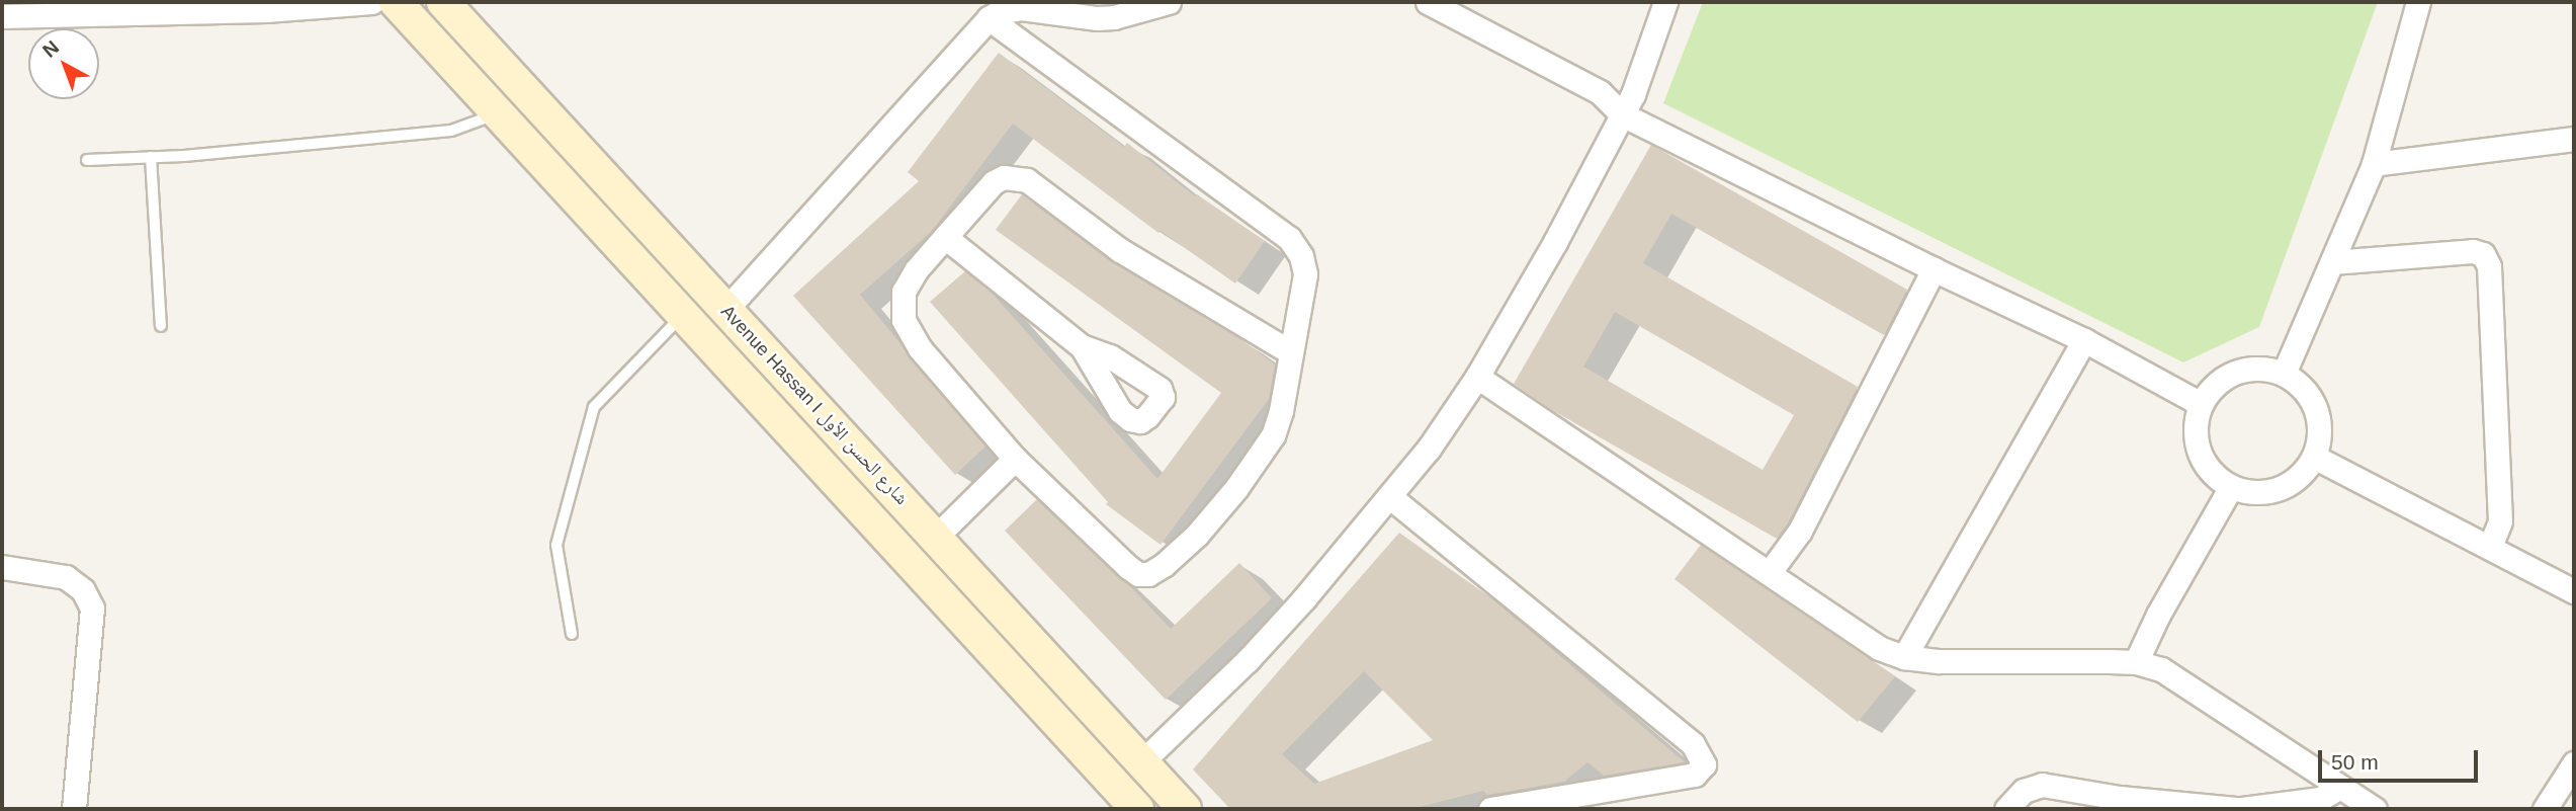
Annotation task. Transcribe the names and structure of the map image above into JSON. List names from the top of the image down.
{
  "streets": {
    "main road": ["Avenue Hassan I شارع الحسن الأول"]
  },
  "scale_bar": "50 m",
  "north": "top left"
}
